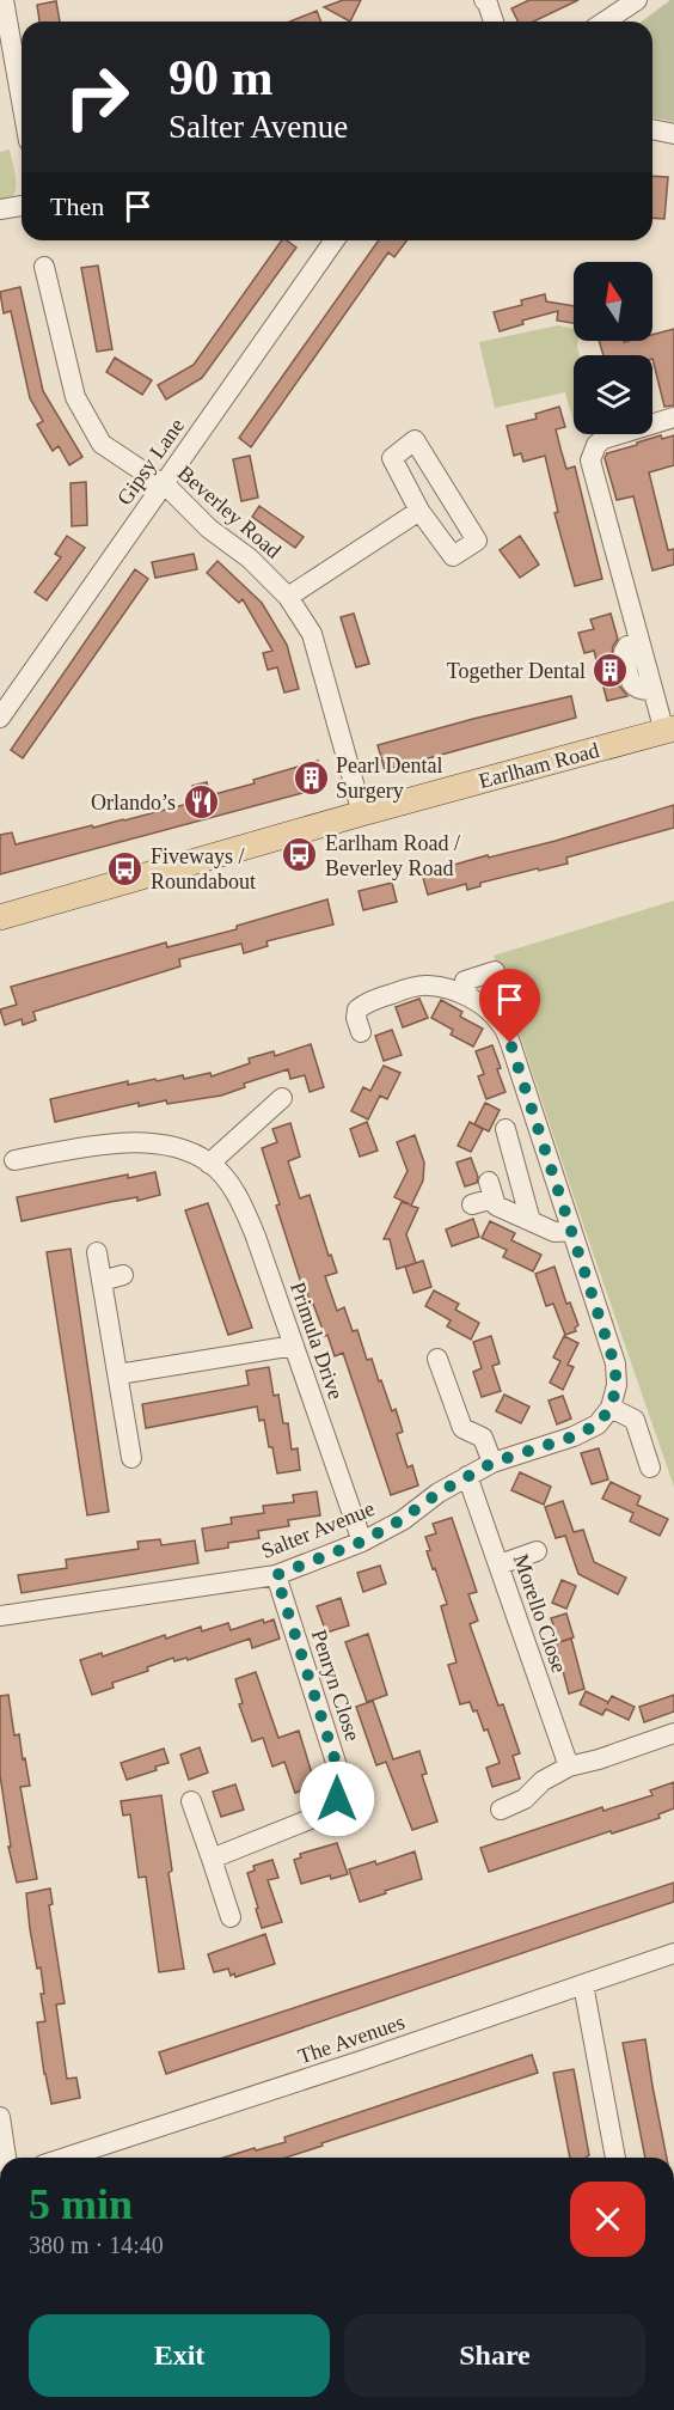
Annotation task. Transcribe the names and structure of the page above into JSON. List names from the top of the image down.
{
  "streets": {
    "main road": ["Earlham Road"],
    "street": [
      "Gipsy Lane",
      "Beverley Road",
      "Primula Drive",
      "Salter Avenue",
      "Morello Close",
      "Penryn Close",
      "The Avenues"
    ]
  },
  "crossings": [
    ["Gipsy Lane", "Beverley Road"],
    ["Beverley Road", "Earlham Road"],
    ["Primula Drive", "Salter Avenue"],
    ["Salter Avenue", "Morello Close"],
    ["Salter Avenue", "Penryn Close"]
  ],
  "places": {
    "building": ["Together Dental", "Pearl Dental Surgery"],
    "restaurant": ["Orlando’s"],
    "bus stop": ["Earlham Road / Beverley Road", "Fiveways / Roundabout"]
  },
  "north": "top",
  "page": {
    "turn": ["90 m", "Salter Avenue"],
    "then": "Then",
    "heading": ["5 min", "380 m · 14:40"],
    "buttons": ["Exit", "Share"]
  }
}
